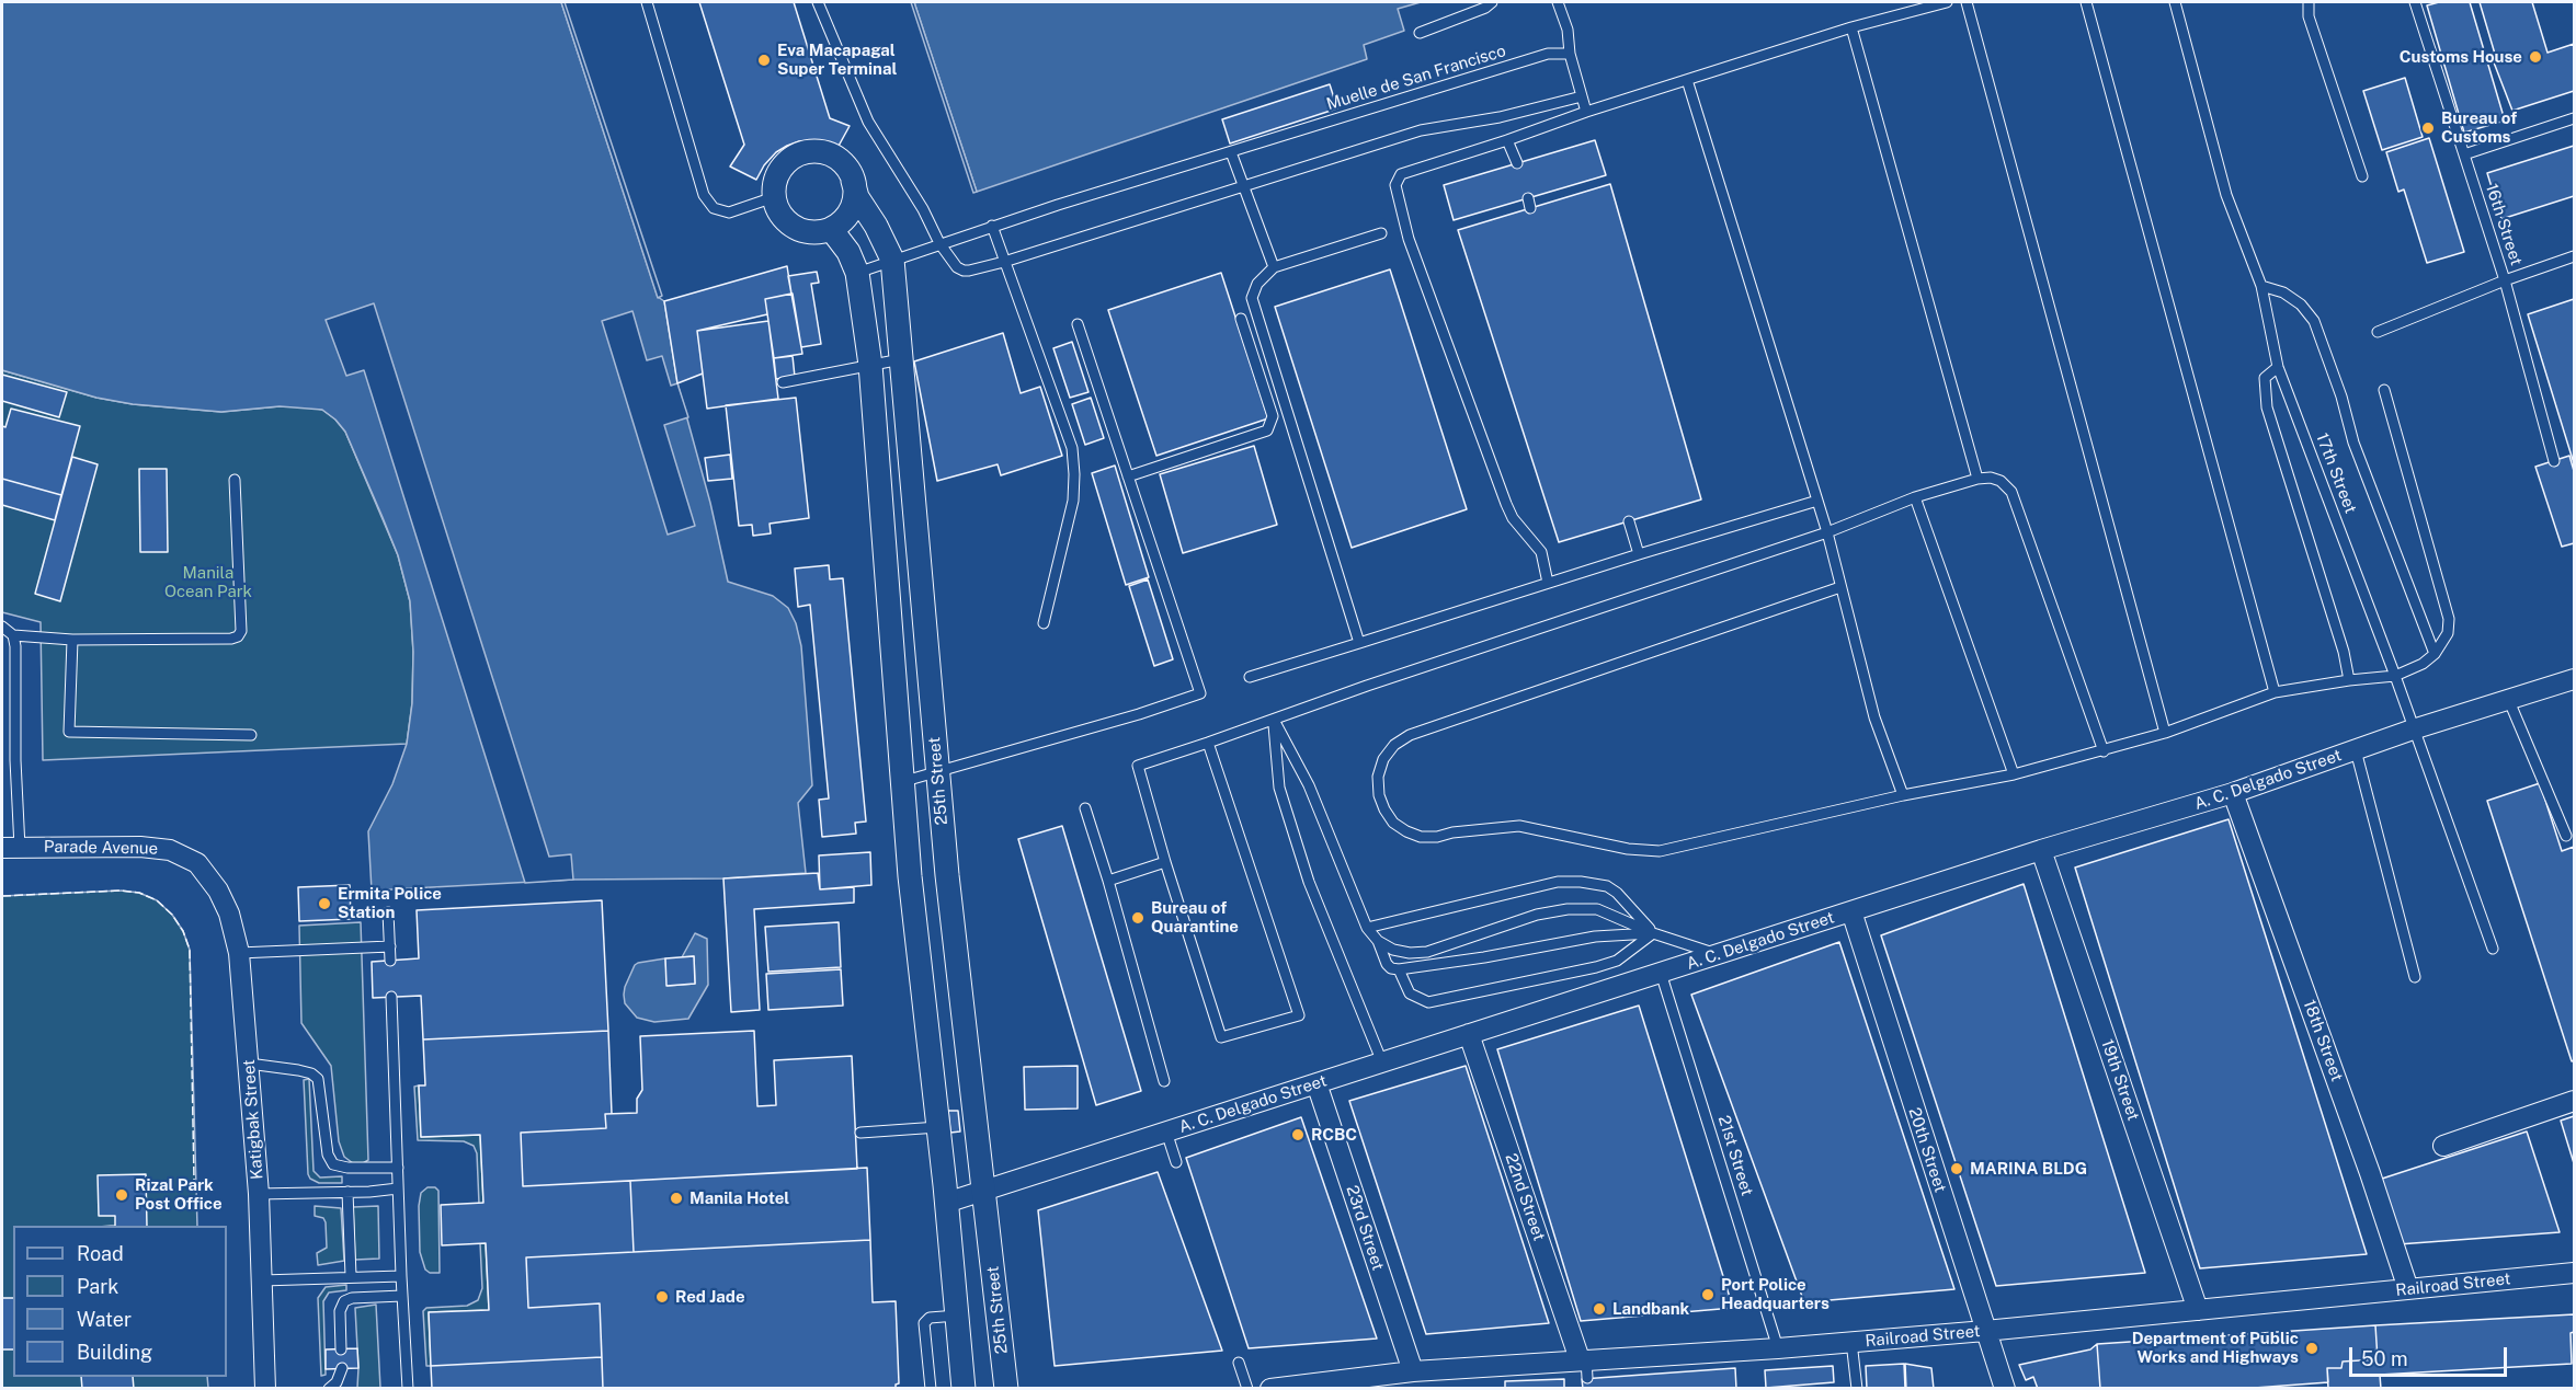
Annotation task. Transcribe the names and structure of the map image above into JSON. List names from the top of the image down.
{
  "streets": {
    "street": [
      "A. C. Delgado Street",
      "25th Street",
      "Parade Avenue",
      "18th Street",
      "19th Street",
      "Katigbak Street",
      "20th Street",
      "22nd Street",
      "23rd Street",
      "Railroad Street"
    ],
    "lane": [
      "Muelle de San Francisco",
      "16th Street",
      "17th Street",
      "21st Street"
    ]
  },
  "crossings": [
    ["Muelle de San Francisco", "25th Street"],
    ["17th Street", "A. C. Delgado Street"],
    ["A. C. Delgado Street", "25th Street"],
    ["A. C. Delgado Street", "18th Street"],
    ["A. C. Delgado Street", "19th Street"],
    ["A. C. Delgado Street", "20th Street"],
    ["A. C. Delgado Street", "21st Street"],
    ["A. C. Delgado Street", "22nd Street"],
    ["A. C. Delgado Street", "23rd Street"],
    ["Parade Avenue", "Katigbak Street"],
    ["18th Street", "Railroad Street"],
    ["19th Street", "Railroad Street"],
    ["20th Street", "Railroad Street"],
    ["21st Street", "Railroad Street"],
    ["22nd Street", "Railroad Street"],
    ["23rd Street", "Railroad Street"]
  ],
  "parks": ["Manila Ocean Park"],
  "places": [
    "Customs House",
    "Eva Macapagal Super Terminal",
    "Bureau of Customs",
    "Ermita Police Station",
    "Bureau of Quarantine",
    "RCBC",
    "MARINA BLDG",
    "Rizal Park Post Office",
    "Manila Hotel",
    "Port Police Headquarters",
    "Red Jade",
    "Landbank",
    "Department of Public Works and Highways"
  ],
  "legend": [
    "Road",
    "Park",
    "Water",
    "Building"
  ],
  "scale_bar": "50 m"
}
